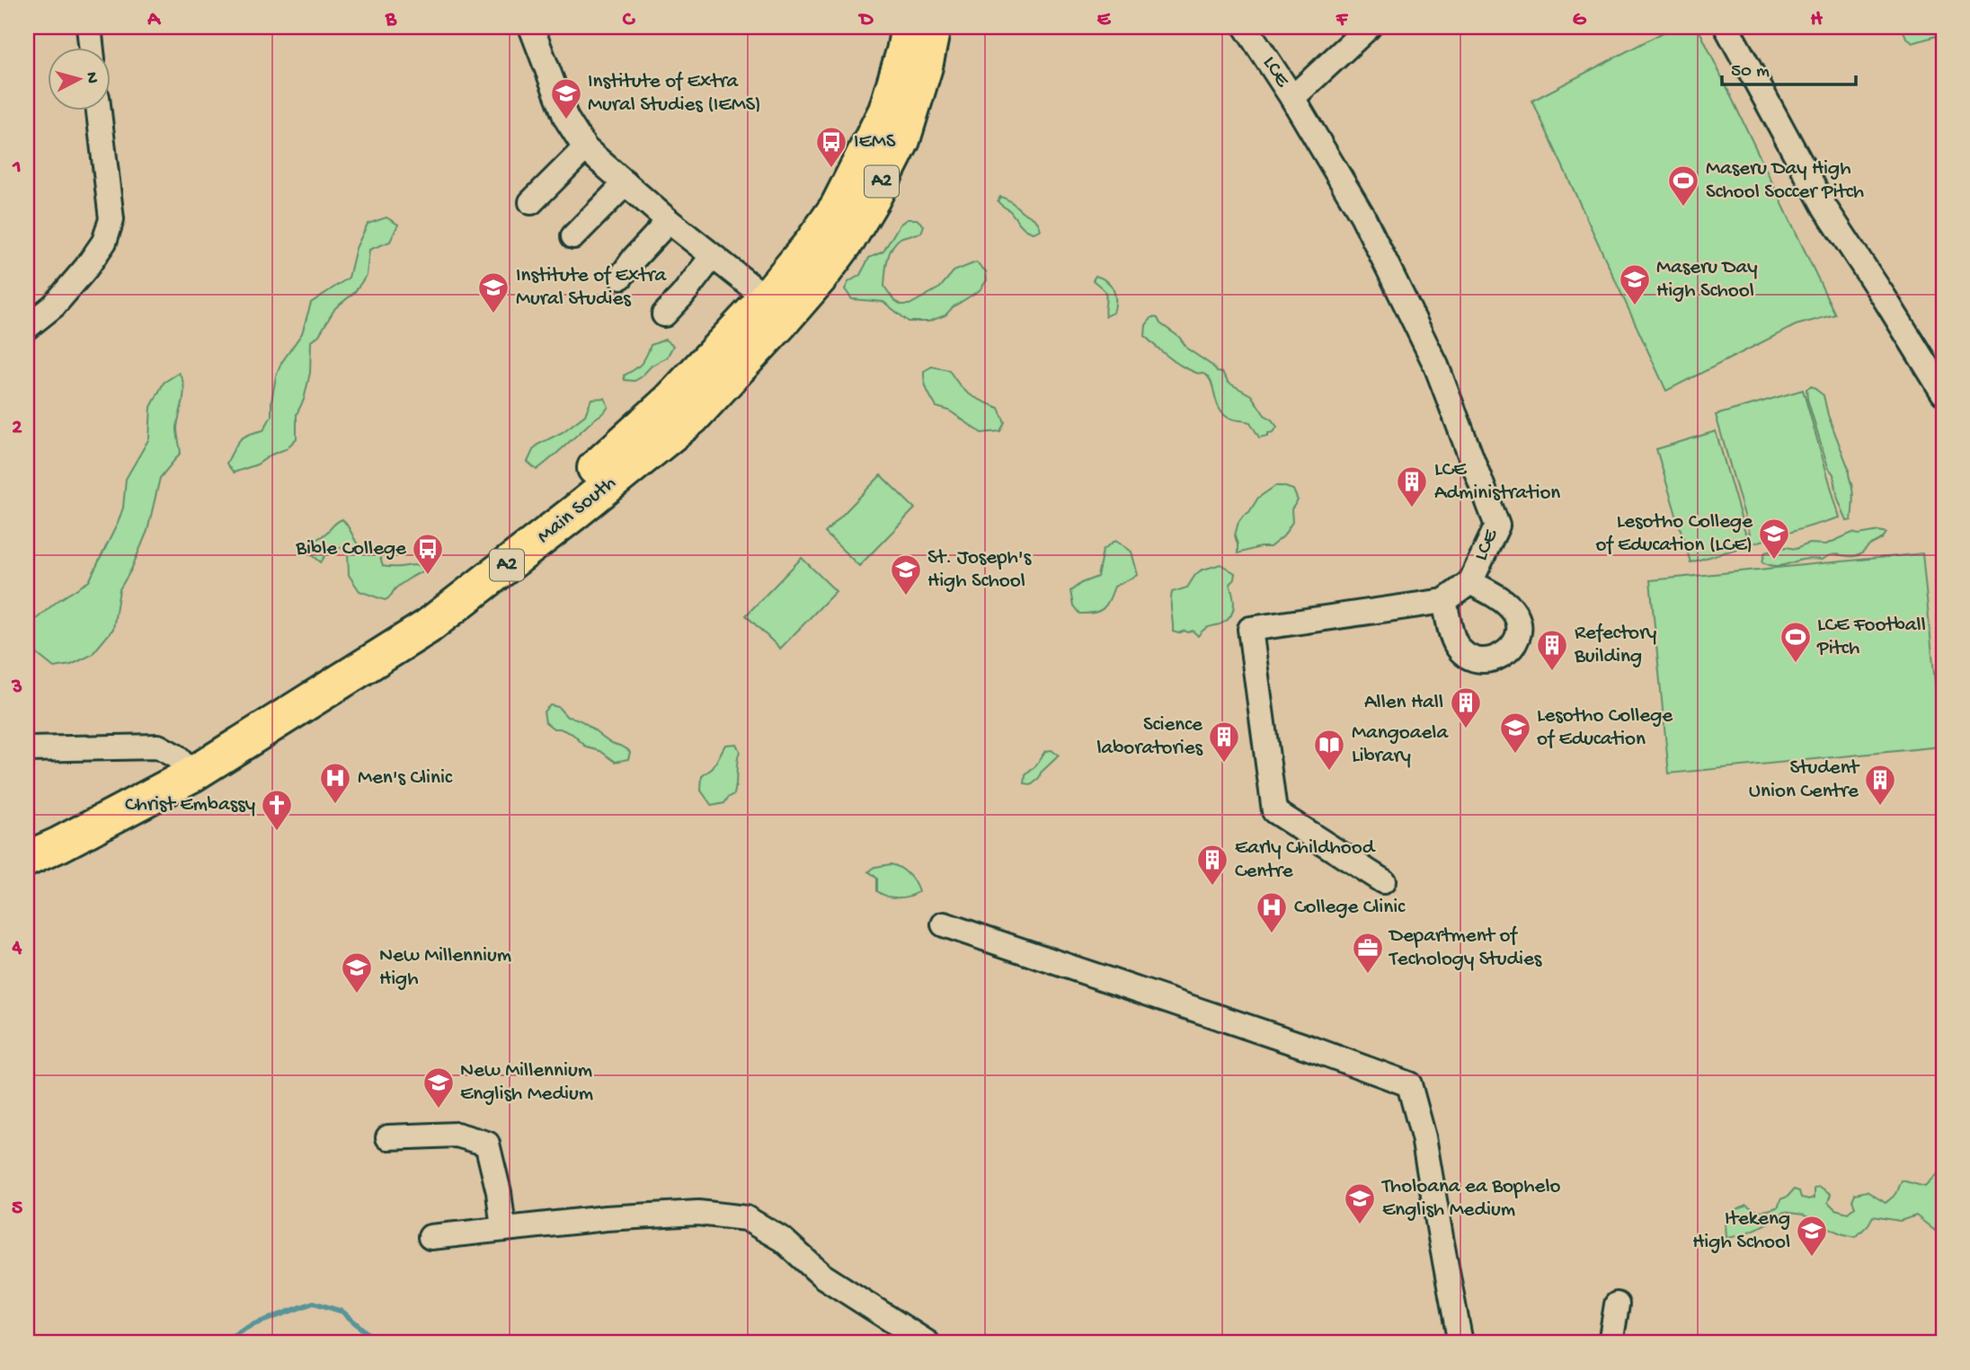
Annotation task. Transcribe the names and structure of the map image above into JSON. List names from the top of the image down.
{
  "streets": {
    "highway": ["A2", "Main South"],
    "street": ["LCE"]
  },
  "places": {
    "school or university": [
      "Institute of Extra Mural Studies (IEMS)",
      "Maseru Day High School",
      "Institute of Extra Mural Studies",
      "Lesotho College of Education (LCE)",
      "St. Joseph's High School",
      "Lesotho College of Education",
      "New Millennium High",
      "New Millennium English Medium",
      "Tholoana ea Bophelo English Medium",
      "Itekeng High School"
    ],
    "bus stop": ["IEMS", "Bible College"],
    "sports": ["Maseru Day High School Soccer Pitch", "LCE Football Pitch"],
    "building": [
      "LCE Administration",
      "Refectory Building",
      "Allen Hall",
      "Science laboratories",
      "Student Union Centre",
      "Early Childhood Centre"
    ],
    "library": ["Mangoaela Library"],
    "hospital": ["Men's Clinic", "College Clinic"],
    "church": ["Christ Embassy"],
    "office": ["Department of Techology Studies"]
  },
  "scale_bar": "50 m",
  "north": "right",
  "grid": {
    "columns": [
      "A",
      "B",
      "C",
      "D",
      "E",
      "F",
      "G",
      "H"
    ],
    "rows": [
      "1",
      "2",
      "3",
      "4",
      "5"
    ]
  }
}
